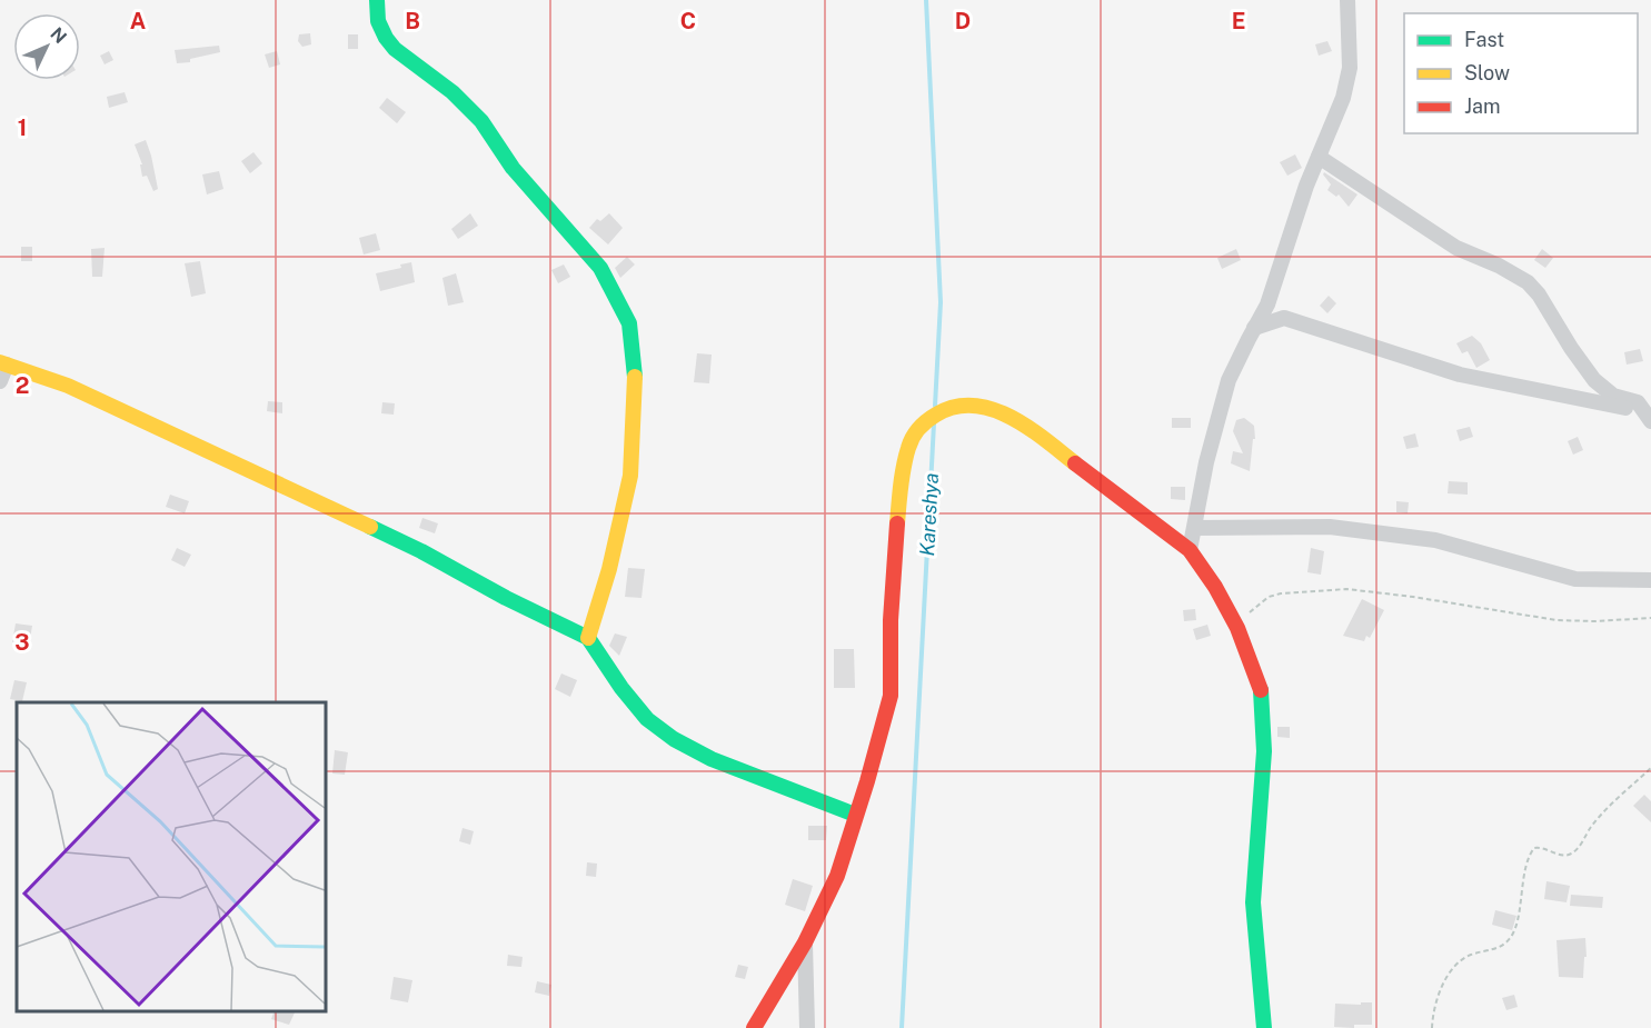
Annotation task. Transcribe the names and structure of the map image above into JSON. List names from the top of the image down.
{
  "water": ["Kareshya"],
  "legend": ["Fast", "Slow", "Jam"],
  "north": "top right",
  "grid": {
    "columns": [
      "A",
      "B",
      "C",
      "D",
      "E"
    ],
    "rows": ["1", "2", "3"]
  }
}
